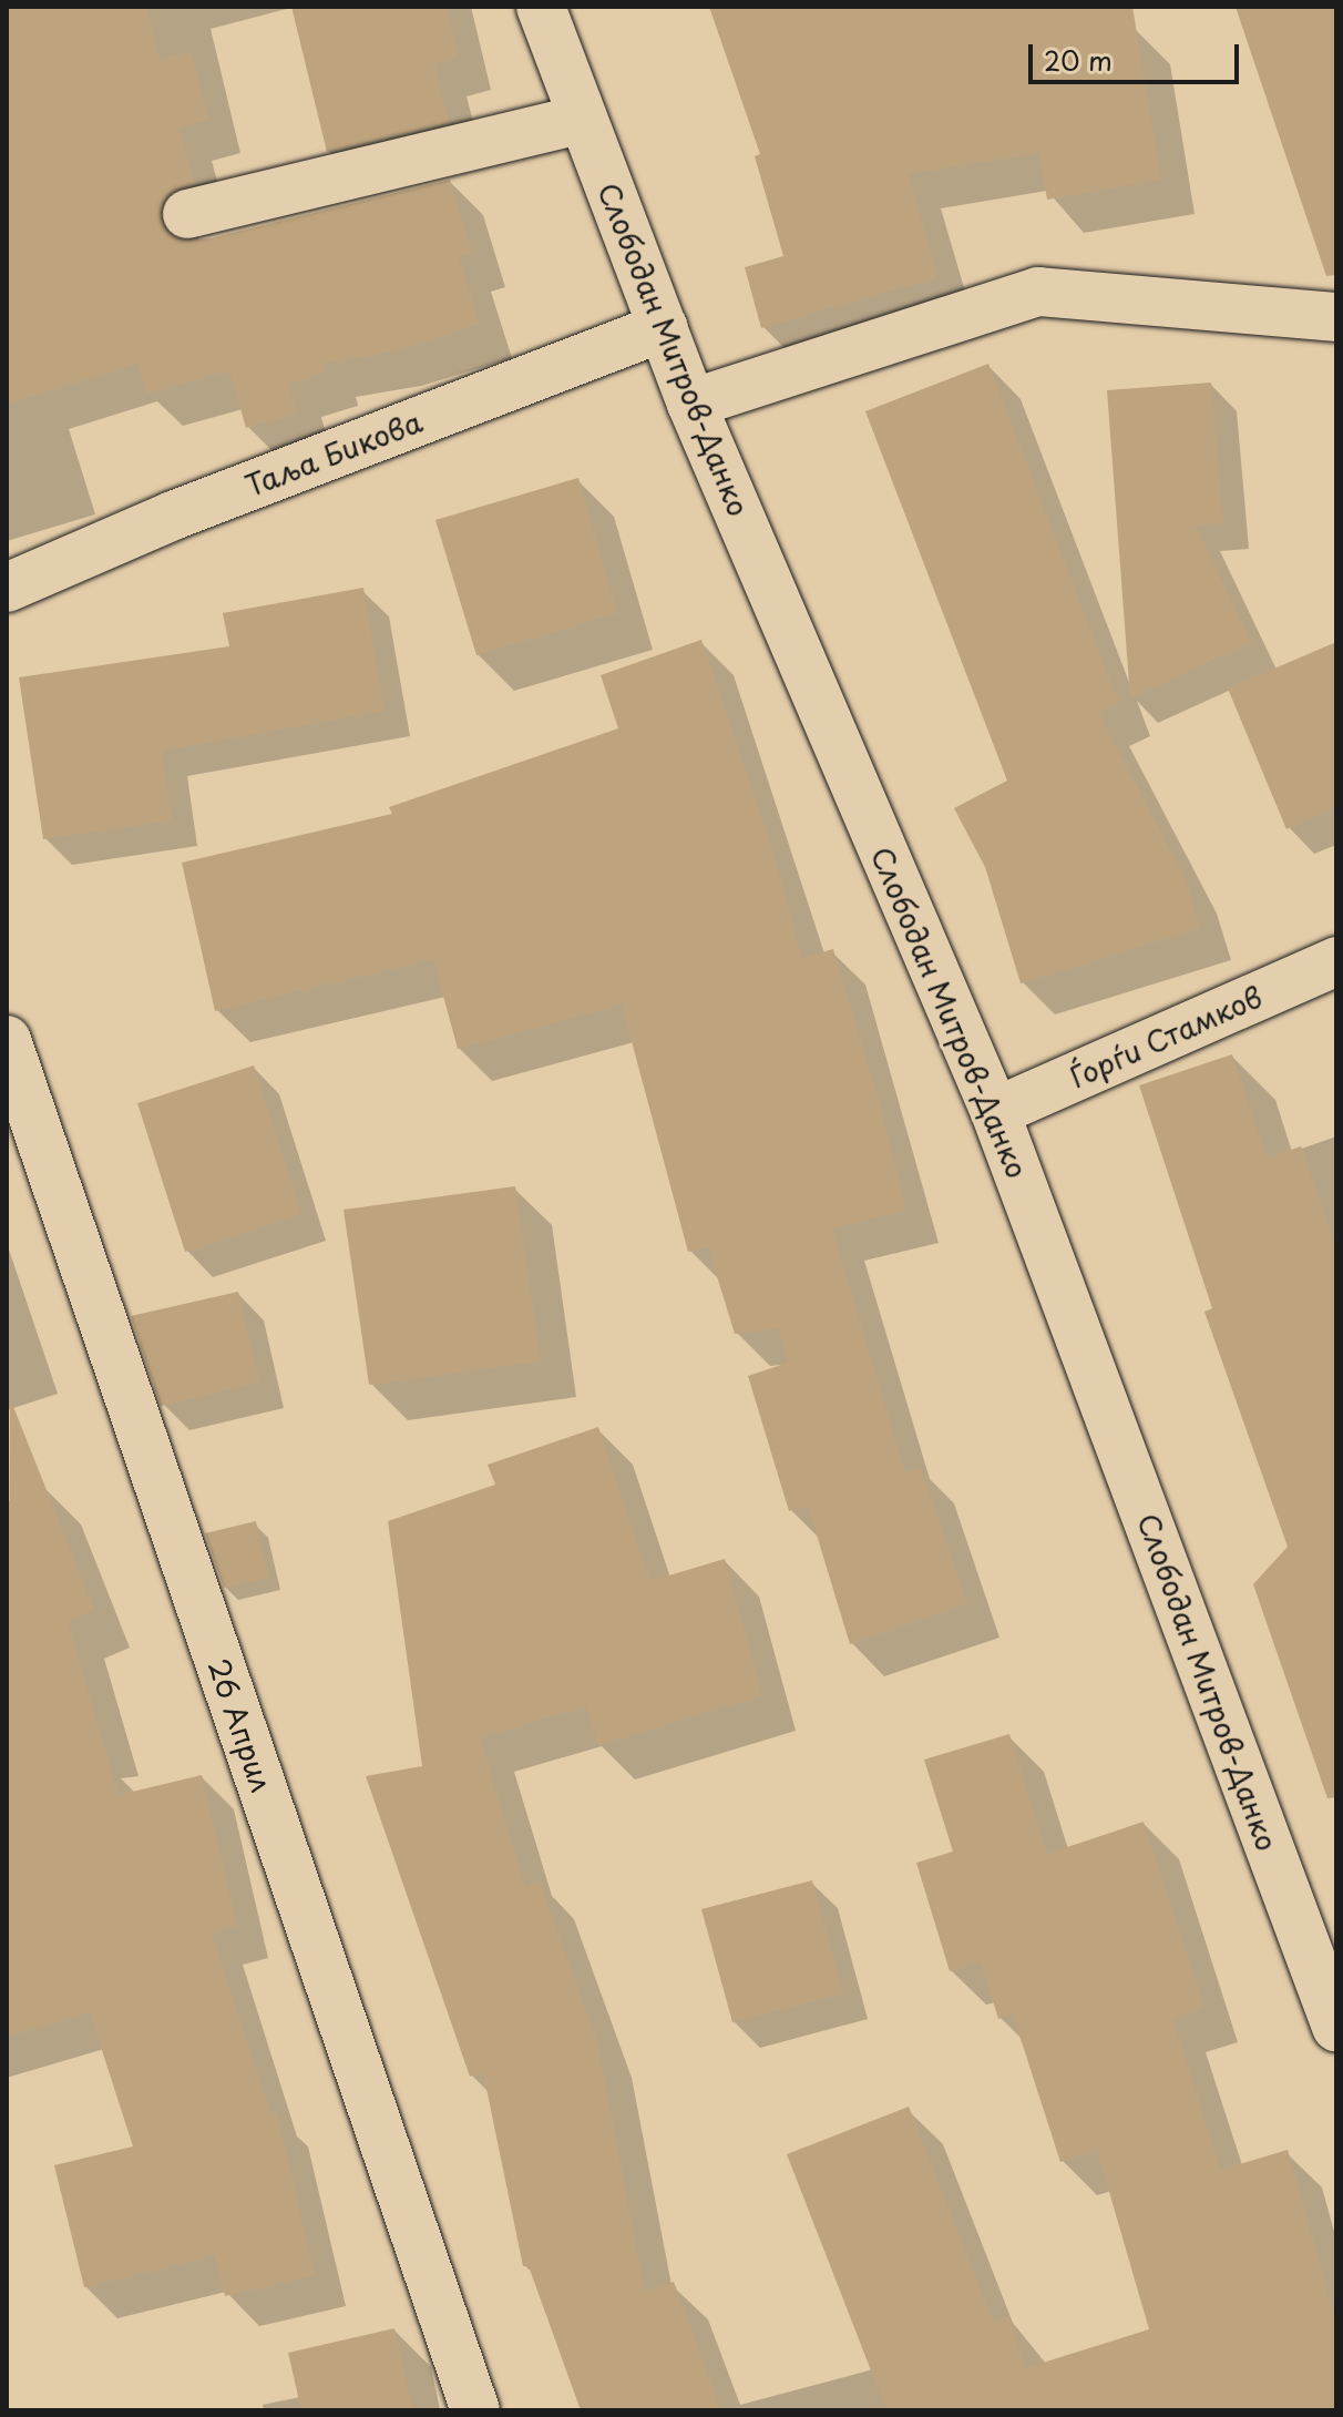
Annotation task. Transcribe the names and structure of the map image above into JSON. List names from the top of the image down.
{
  "streets": {
    "street": [
      "Слободан Митров-Данко",
      "Таља Бикова",
      "Ѓорѓи Стамков",
      "26 Април"
    ]
  },
  "crossings": [
    ["Слободан Митров-Данко", "Таља Бикова"],
    ["Слободан Митров-Данко", "Ѓорѓи Стамков"]
  ],
  "scale_bar": "20 m"
}
